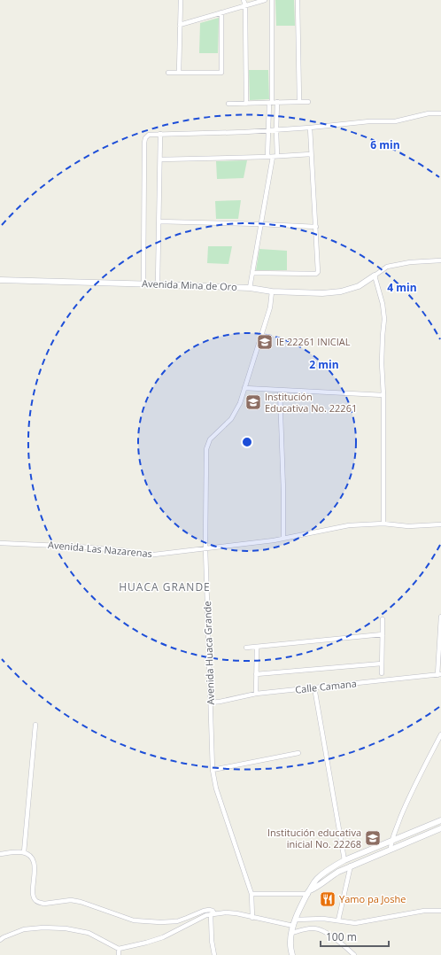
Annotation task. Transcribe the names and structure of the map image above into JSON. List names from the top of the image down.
{
  "streets": {
    "street": [
      "Avenida Mina de Oro",
      "Avenida Las Nazarenas",
      "Avenida Huaca Grande",
      "Calle Camana"
    ]
  },
  "crossings": [
    ["Avenida Mina de Oro", "Avenida Huaca Grande"],
    ["Avenida Las Nazarenas", "Avenida Huaca Grande"],
    ["Avenida Huaca Grande", "Calle Camana"]
  ],
  "districts": ["HUACA GRANDE"],
  "places": {
    "school or university": ["IE 22261 INICIAL", "Institución Educativa No. 22261", "Institución educativa inicial No. 22268"],
    "restaurant": ["Yamo pa Joshe"]
  },
  "scale_bar": "100 m",
  "rings": ["6 min", "4 min", "2 min"]
}
